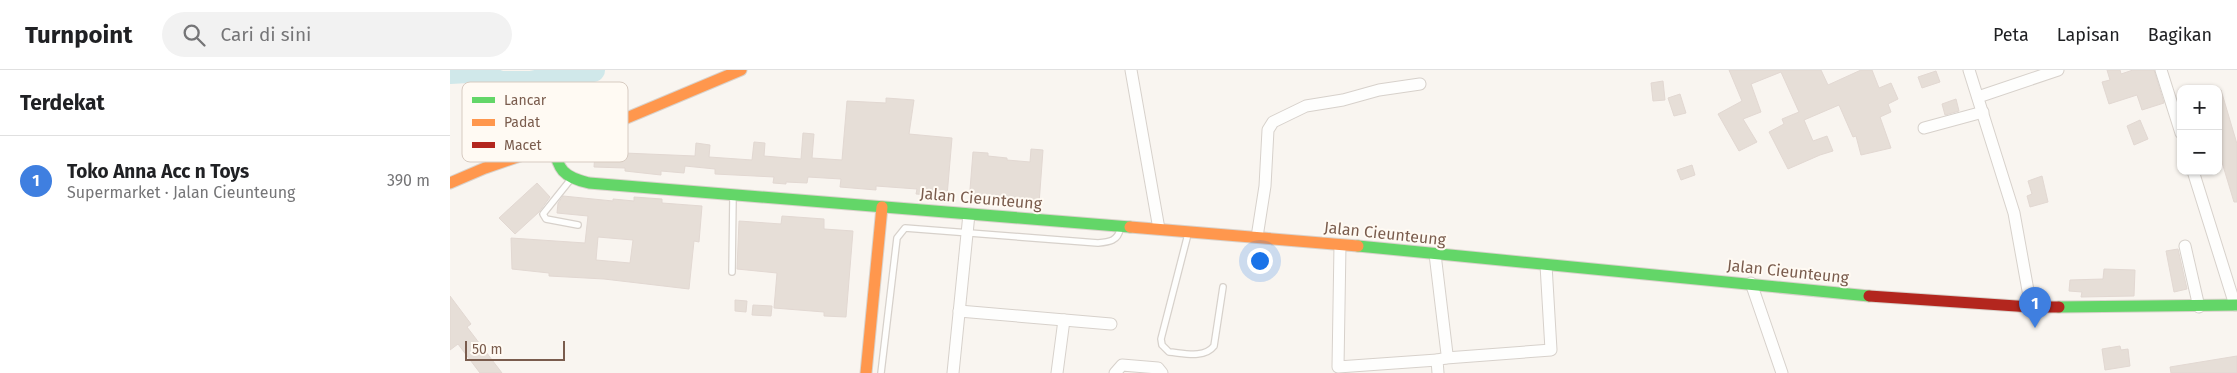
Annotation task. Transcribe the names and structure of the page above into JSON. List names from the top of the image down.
{
  "streets": {
    "street": ["Jalan Cieunteung"]
  },
  "legend": ["Lancar", "Padat", "Macet"],
  "scale_bar": "50 m",
  "page": {
    "header": "Turnpoint",
    "search": "Cari di sini",
    "nav": ["Peta", "Lapisan", "Bagikan"],
    "heading": "Terdekat",
    "map_buttons": ["+", "−"],
    "list": [
      {
        "mark": "1",
        "name": "Toko Anna Acc n Toys",
        "note": "Supermarket · Jalan Cieunteung",
        "value": "390 m"
      }
    ],
    "pins": "1",
    "scale": "50 m"
  }
}
